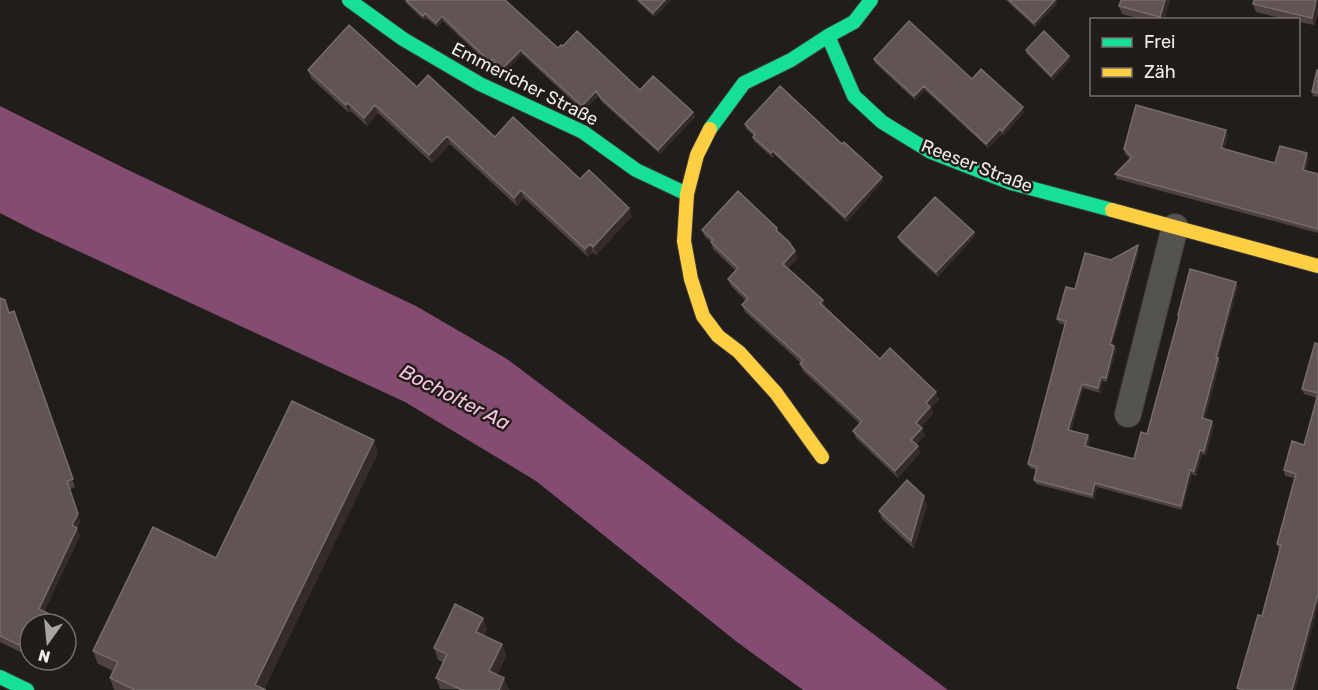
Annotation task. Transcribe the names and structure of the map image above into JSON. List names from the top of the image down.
{
  "streets": {
    "street": ["Emmericher Straße", "Reeser Straße"]
  },
  "water": ["Bocholter Aa"],
  "legend": ["Frei", "Zäh"],
  "north": "bottom"
}
